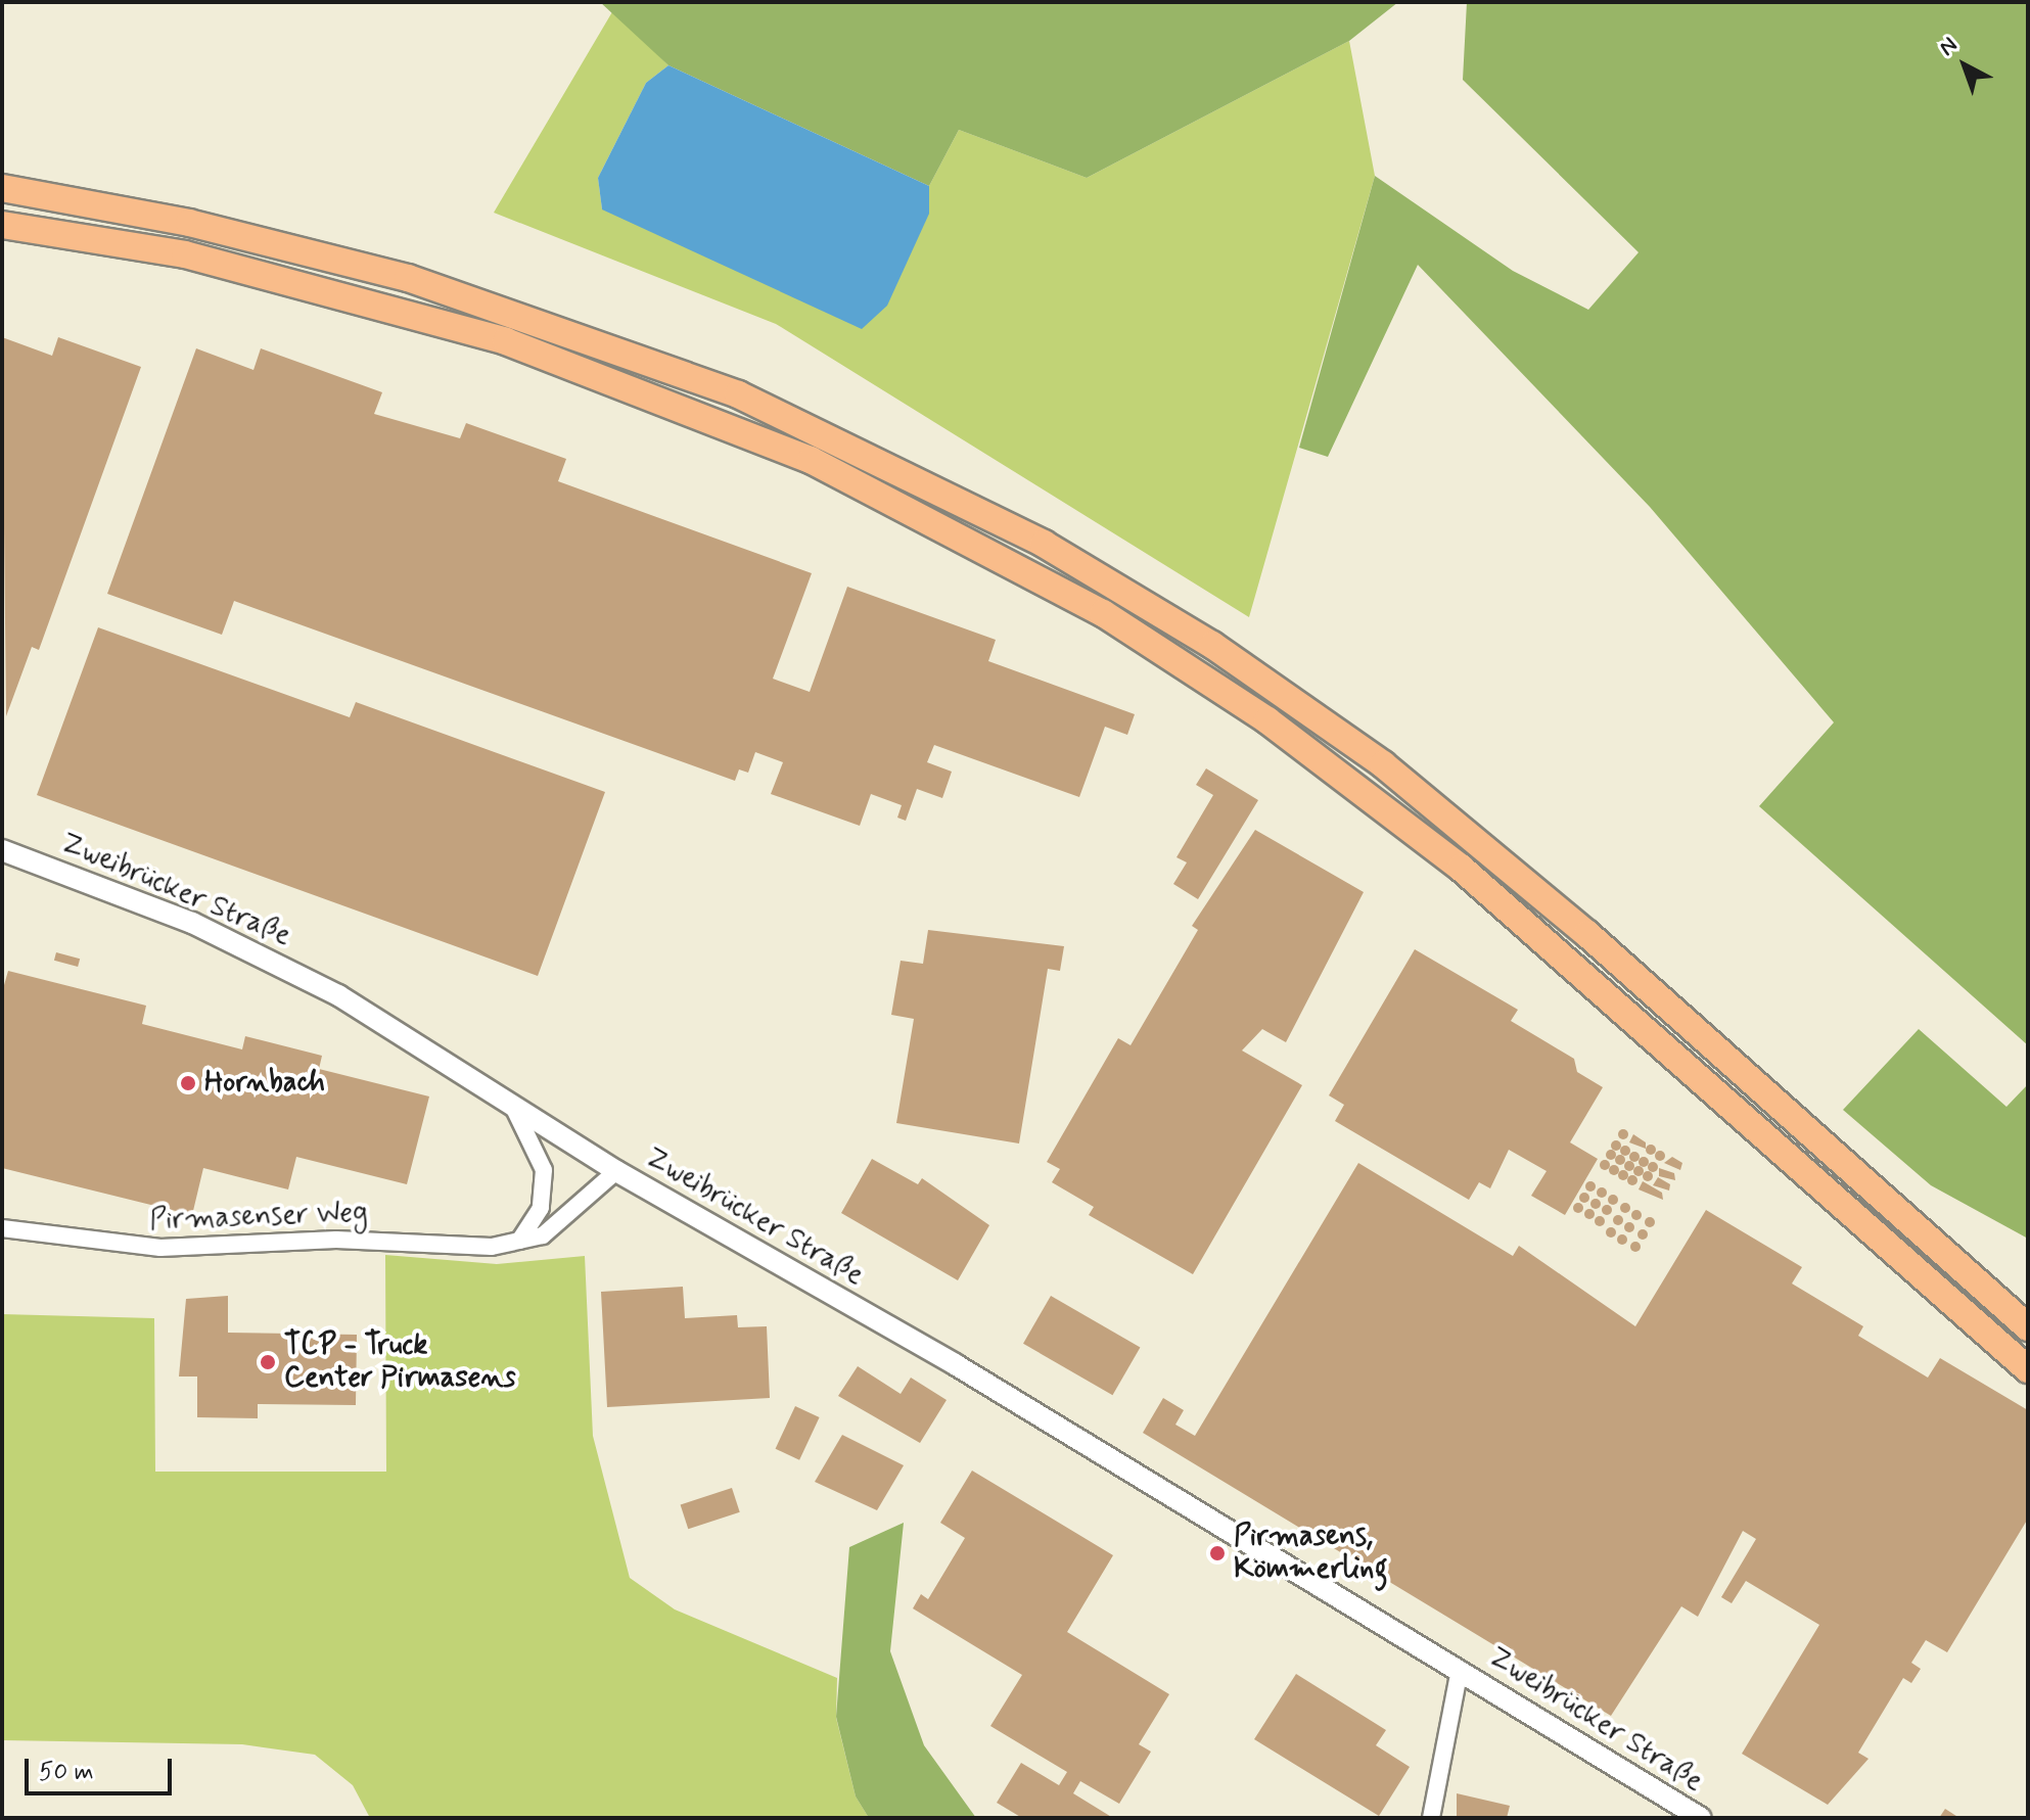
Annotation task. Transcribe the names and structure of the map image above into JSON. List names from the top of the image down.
{
  "streets": {
    "street": ["Zweibrücker Straße", "Pirmasenser Weg"]
  },
  "crossings": [
    ["Zweibrücker Straße", "Pirmasenser Weg"]
  ],
  "places": ["Hornbach", "TCP - Truck Center Pirmasens", "Pirmasens, Kömmerling"],
  "scale_bar": "50 m",
  "north": "top left"
}
